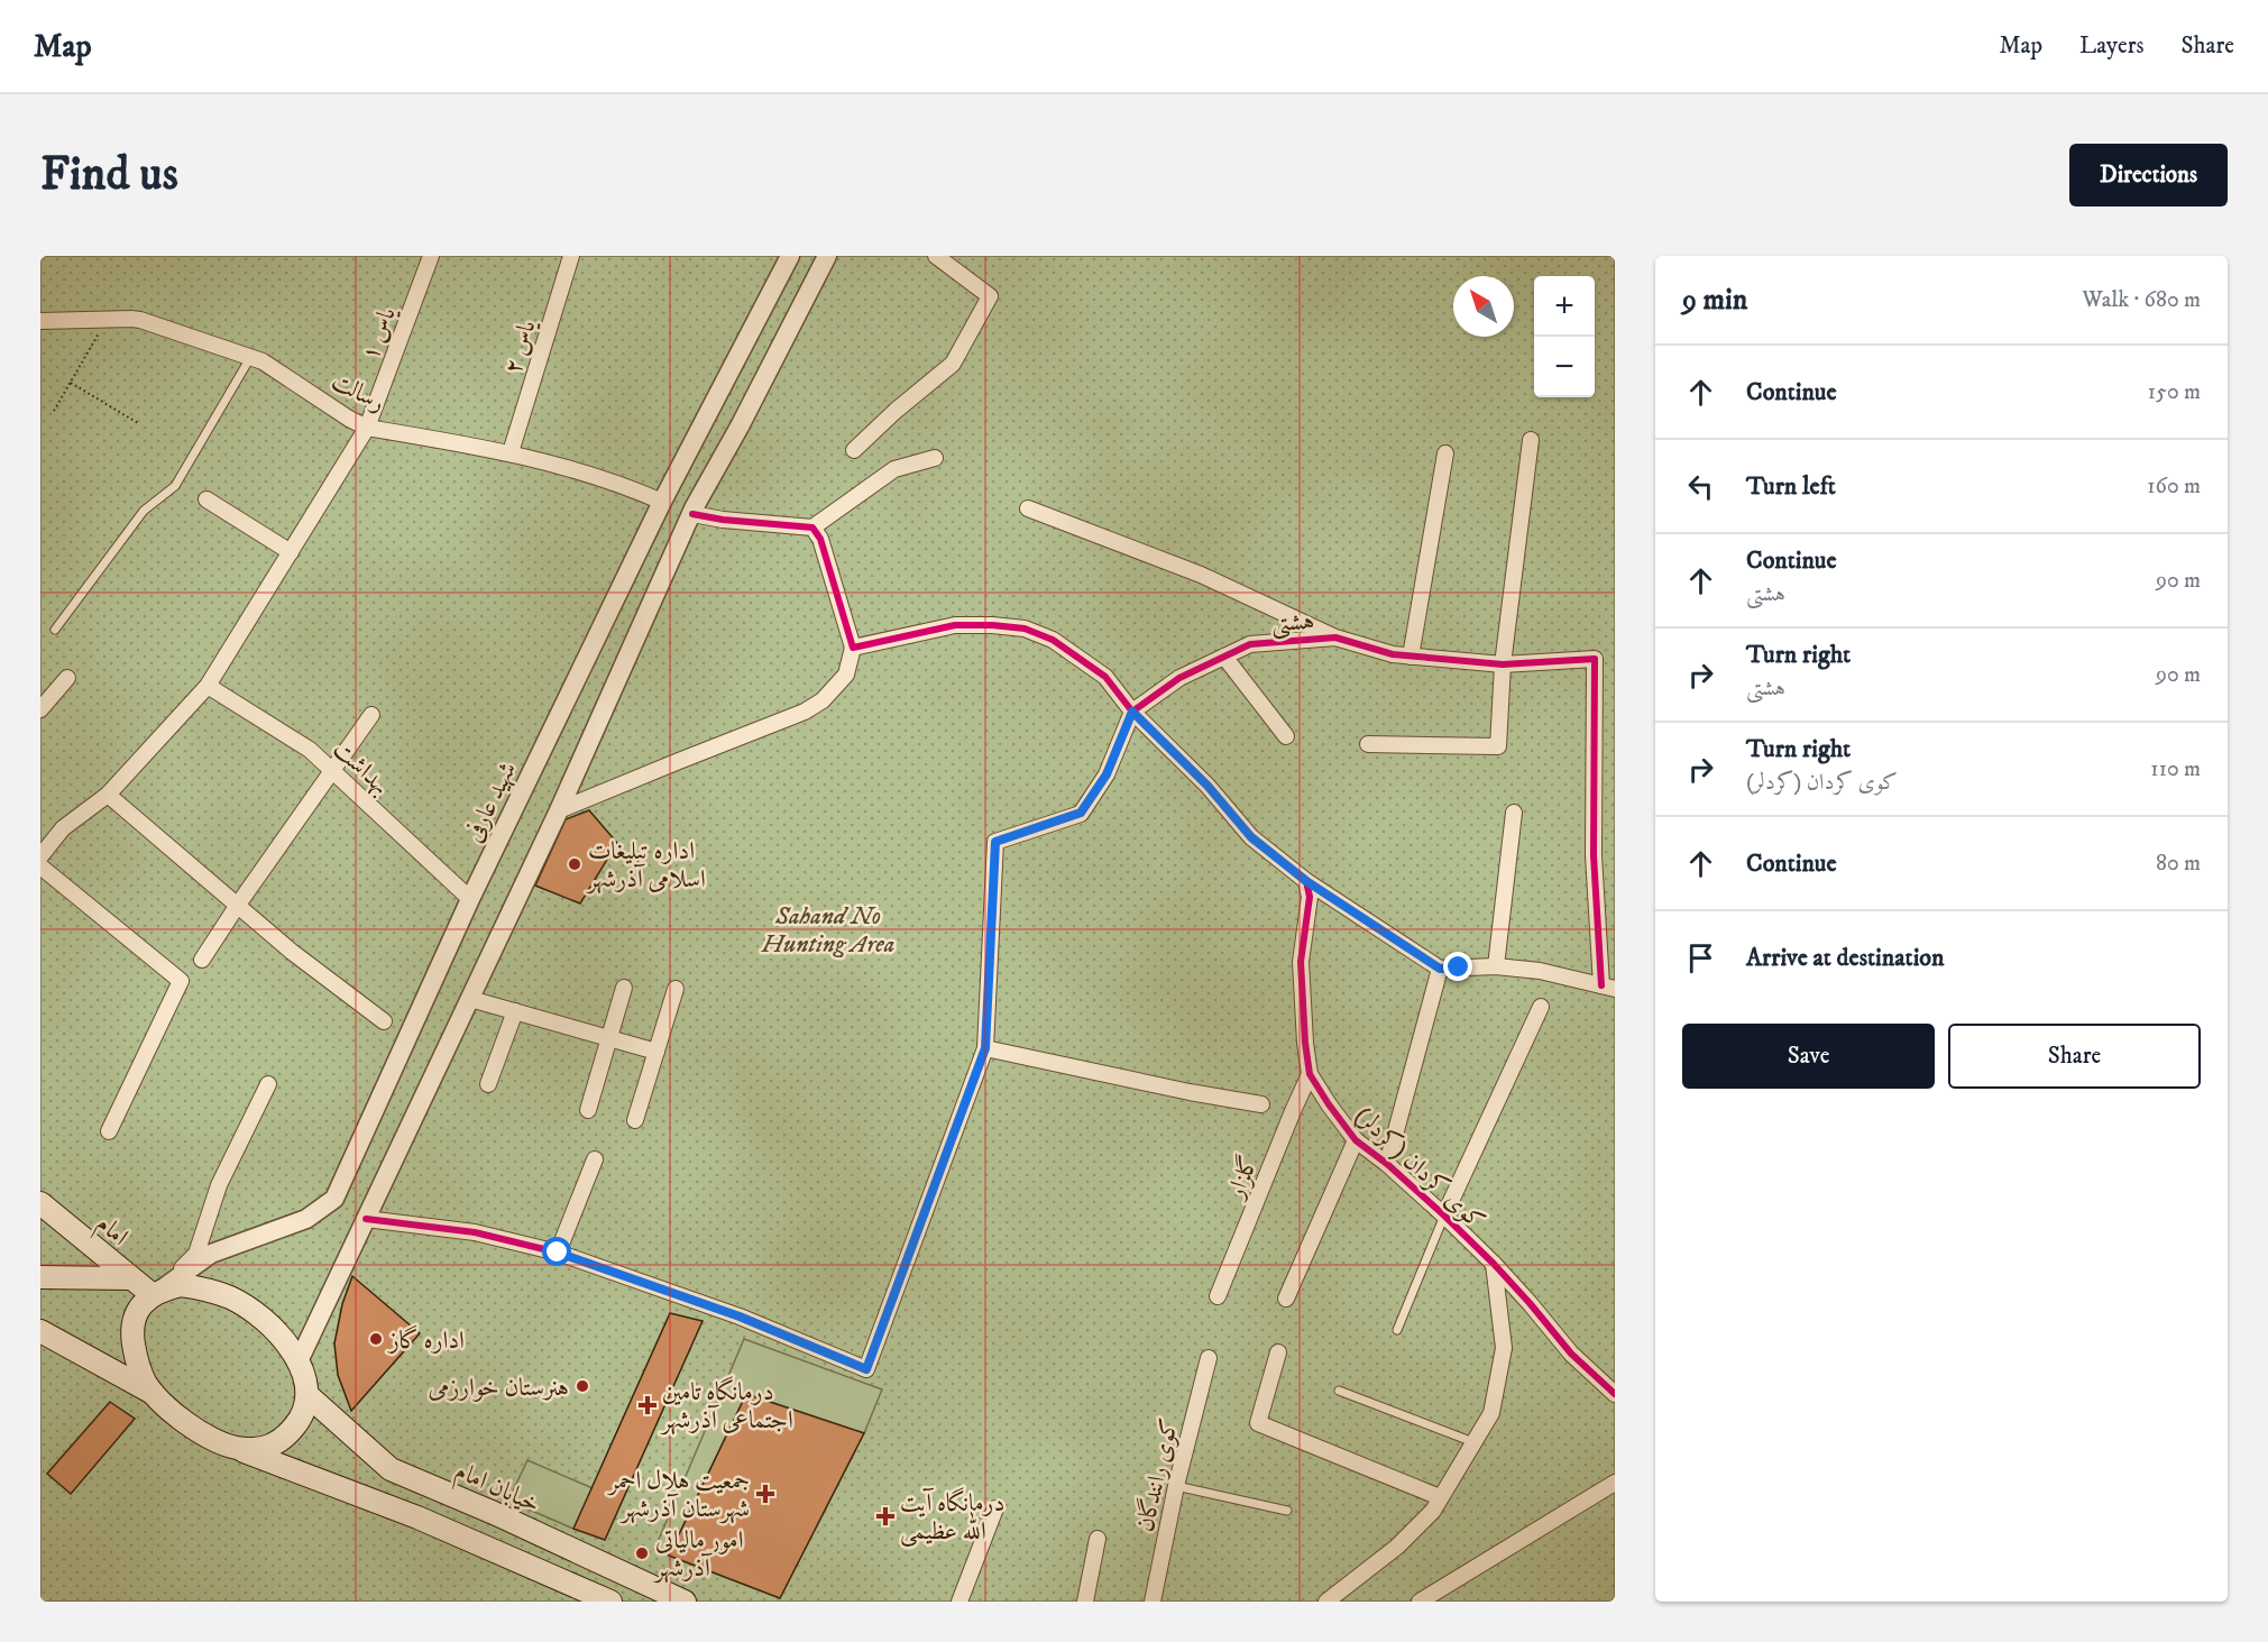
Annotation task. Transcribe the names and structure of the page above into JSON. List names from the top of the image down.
{
  "streets": {
    "main road": ["امام", "خیابان امام"],
    "street": [
      "یاس ۱",
      "یاس ۲",
      "رسالت",
      "هشتی",
      "بهداشت",
      "شهید عارفی",
      "کوی کردان (کردلر)",
      "گلزار",
      "کوی رانندگان"
    ]
  },
  "crossings": [
    ["یاس ۱", "رسالت"],
    ["یاس ۱", "بهداشت"],
    ["یاس ۲", "رسالت"],
    ["رسالت", "شهید عارفی"],
    ["بهداشت", "شهید عارفی"],
    ["شهید عارفی", "امام"],
    ["شهید عارفی", "خیابان امام"],
    ["کوی کردان (کردلر)", "گلزار"],
    ["امام", "خیابان امام"]
  ],
  "parks": ["Sahand No Hunting Area"],
  "places": {
    "other": [
      "اداره تبلیغات اسلامی آذرشهر",
      "اداره گاز",
      "هنرستان خوارزمی",
      "امور مالیاتی آذرشهر"
    ],
    "health": ["درمانگاه تامین اجتماعی آذرشهر", "جمعیت هلال احمر شهرستان آذرشهر", "درمانگاه آیت الله عظیمی"]
  },
  "north": "top left",
  "page": {
    "header": "Map",
    "nav": ["Map", "Layers", "Share"],
    "buttons": [
      "Directions",
      ["Save", "Share"]
    ],
    "title": "Find us",
    "heading": ["9 min", "Walk · 680 m"],
    "map_buttons": ["+", "−"],
    "list": [
      ["Continue", "150 m"],
      ["Turn left", "160 m"],
      ["Continue", "هشتی", "90 m"],
      ["Turn right", "هشتی", "90 m"],
      ["Turn right", "کوی کردان (کردلر)", "110 m"],
      ["Continue", "80 m"],
      "Arrive at destination"
    ]
  }
}
